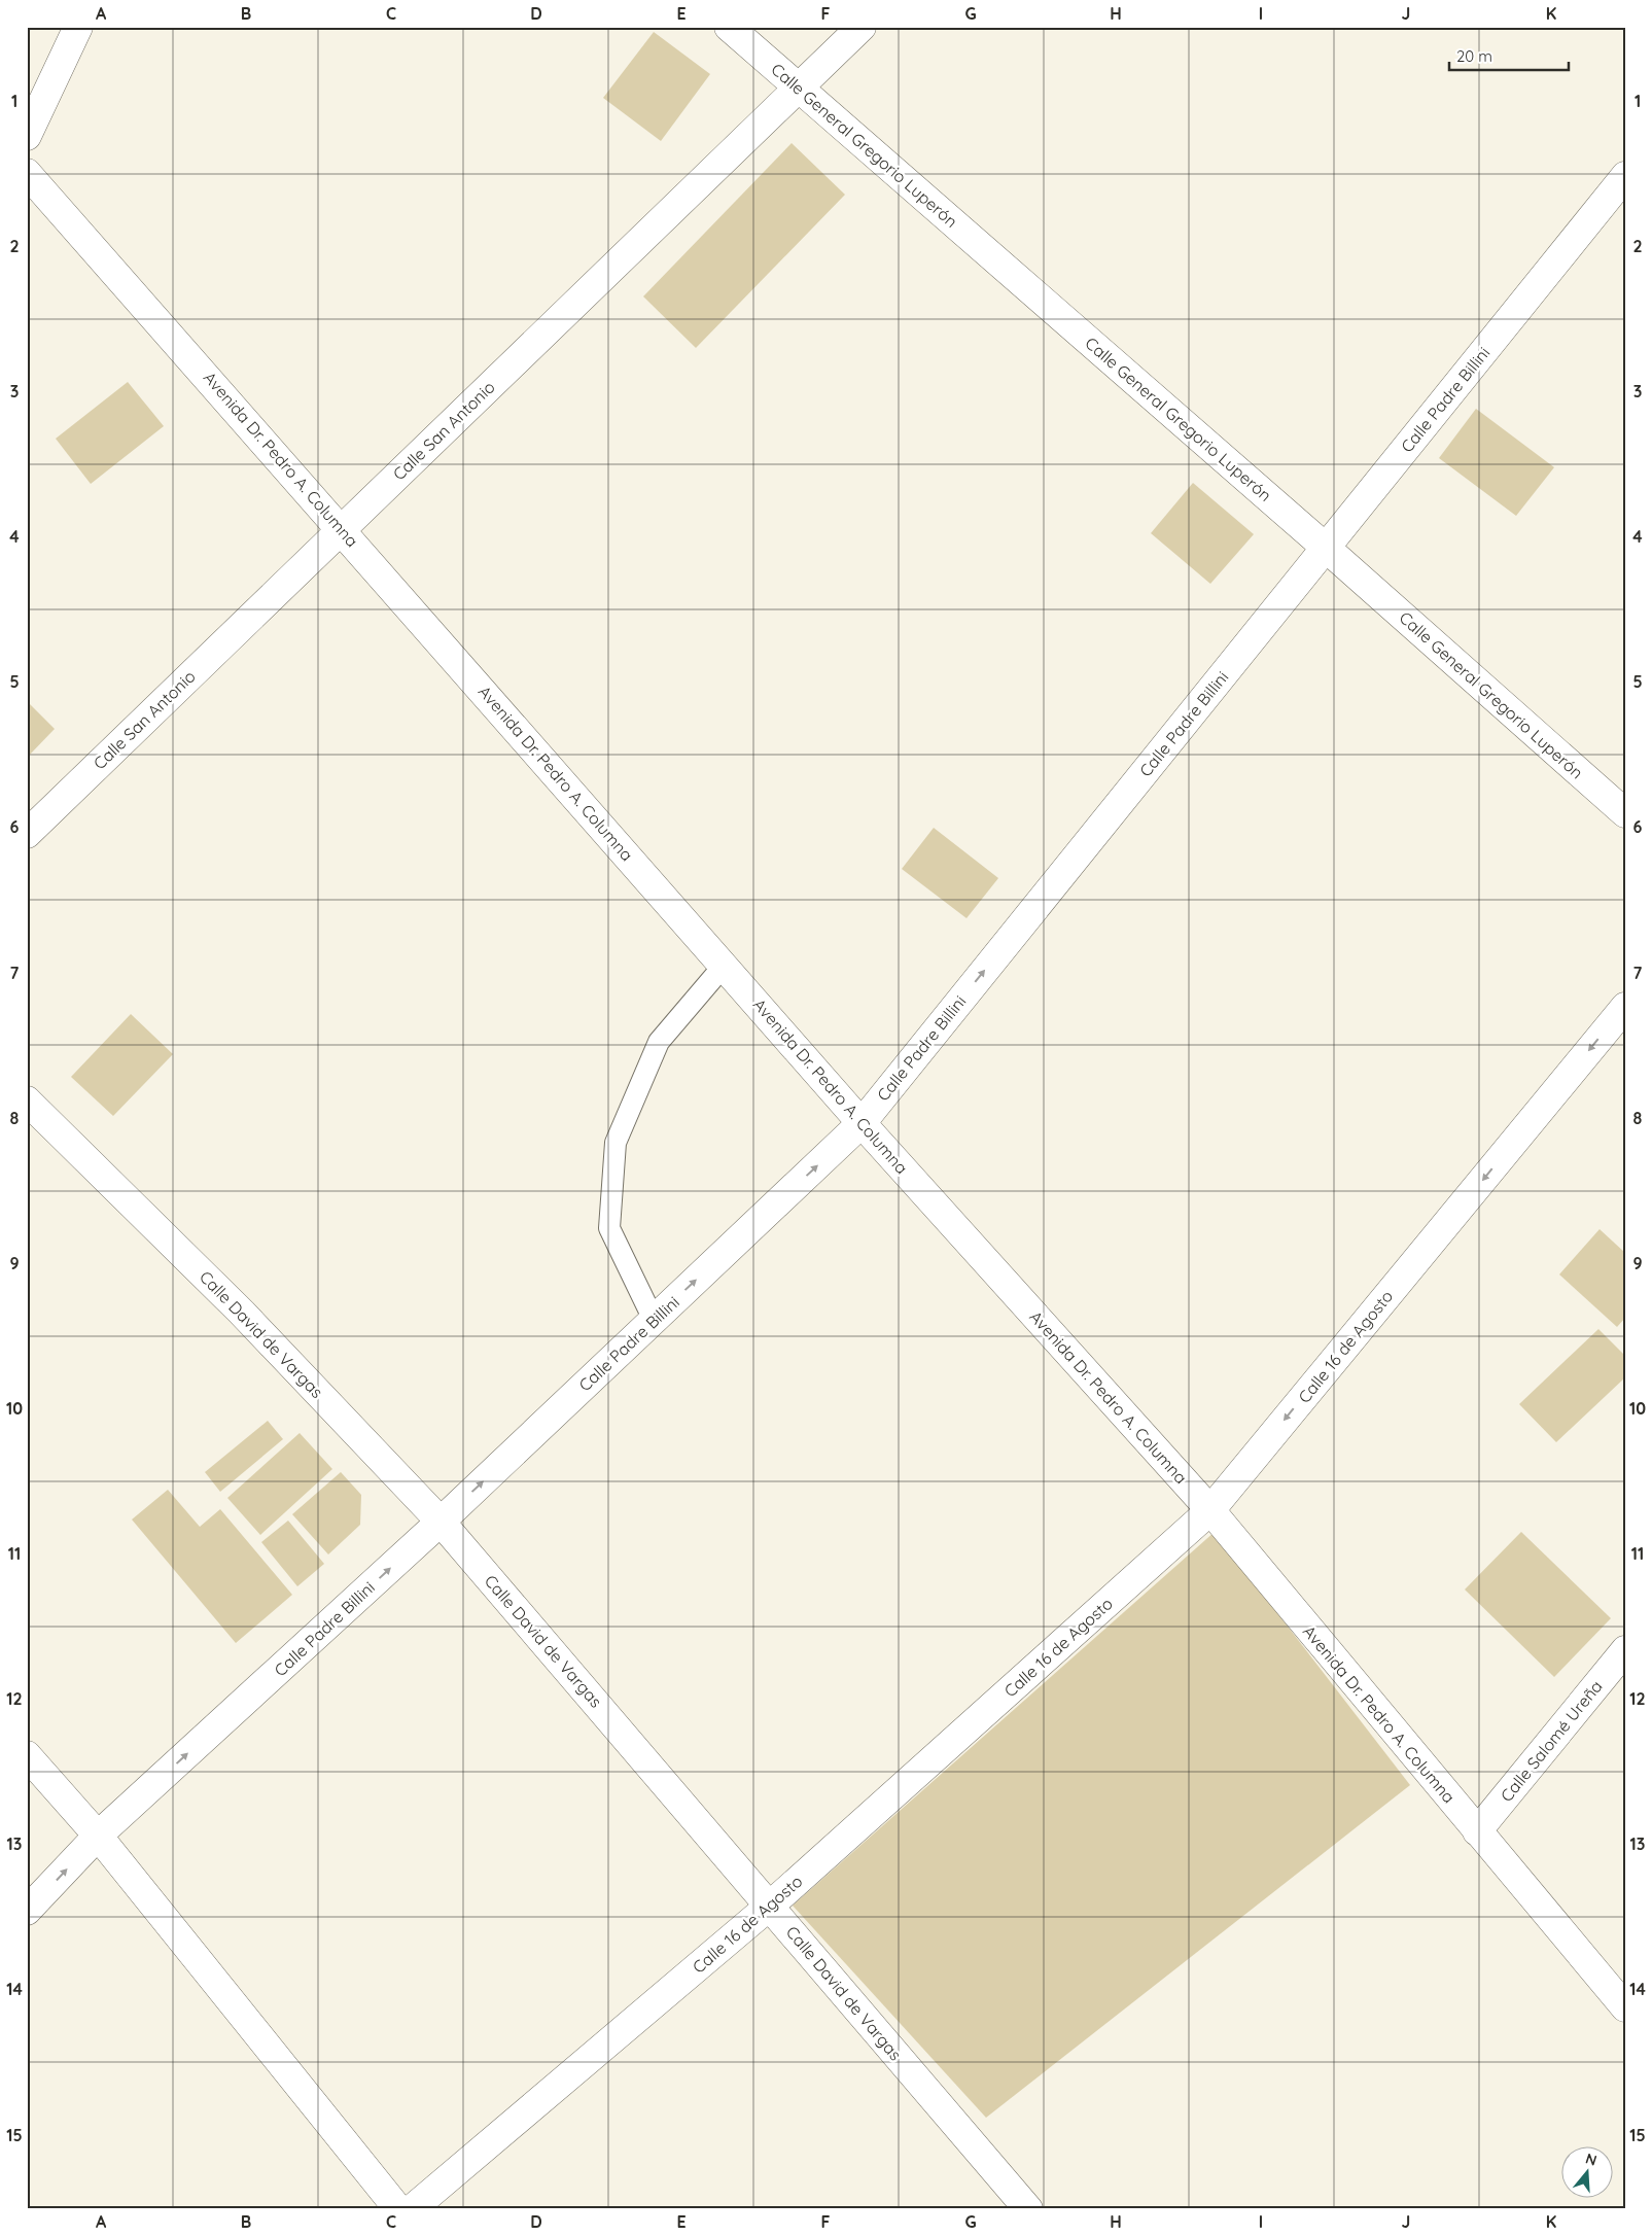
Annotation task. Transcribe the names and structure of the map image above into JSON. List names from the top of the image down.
{
  "streets": {
    "street": [
      "Calle General Gregorio Luperón",
      "Calle Padre Billini",
      "Calle San Antonio",
      "Avenida Dr. Pedro A. Columna",
      "Calle David de Vargas",
      "Calle 16 de Agosto",
      "Calle Salomé Ureña"
    ]
  },
  "crossings": [
    ["Calle General Gregorio Luperón", "Calle Padre Billini"],
    ["Calle General Gregorio Luperón", "Calle San Antonio"],
    ["Calle Padre Billini", "Avenida Dr. Pedro A. Columna"],
    ["Calle Padre Billini", "Calle David de Vargas"],
    ["Calle San Antonio", "Avenida Dr. Pedro A. Columna"],
    ["Avenida Dr. Pedro A. Columna", "Calle 16 de Agosto"],
    ["Avenida Dr. Pedro A. Columna", "Calle Salomé Ureña"],
    ["Calle David de Vargas", "Calle 16 de Agosto"]
  ],
  "one_way": ["Calle Padre Billini", "Calle 16 de Agosto"],
  "scale_bar": "20 m",
  "north": "top",
  "grid": {
    "columns": [
      "A",
      "B",
      "C",
      "D",
      "E",
      "F",
      "G",
      "H",
      "I",
      "J",
      "K"
    ],
    "rows": [
      "1",
      "2",
      "3",
      "4",
      "5",
      "6",
      "7",
      "8",
      "9",
      "10",
      "11",
      "12",
      "13",
      "14",
      "15"
    ]
  }
}
